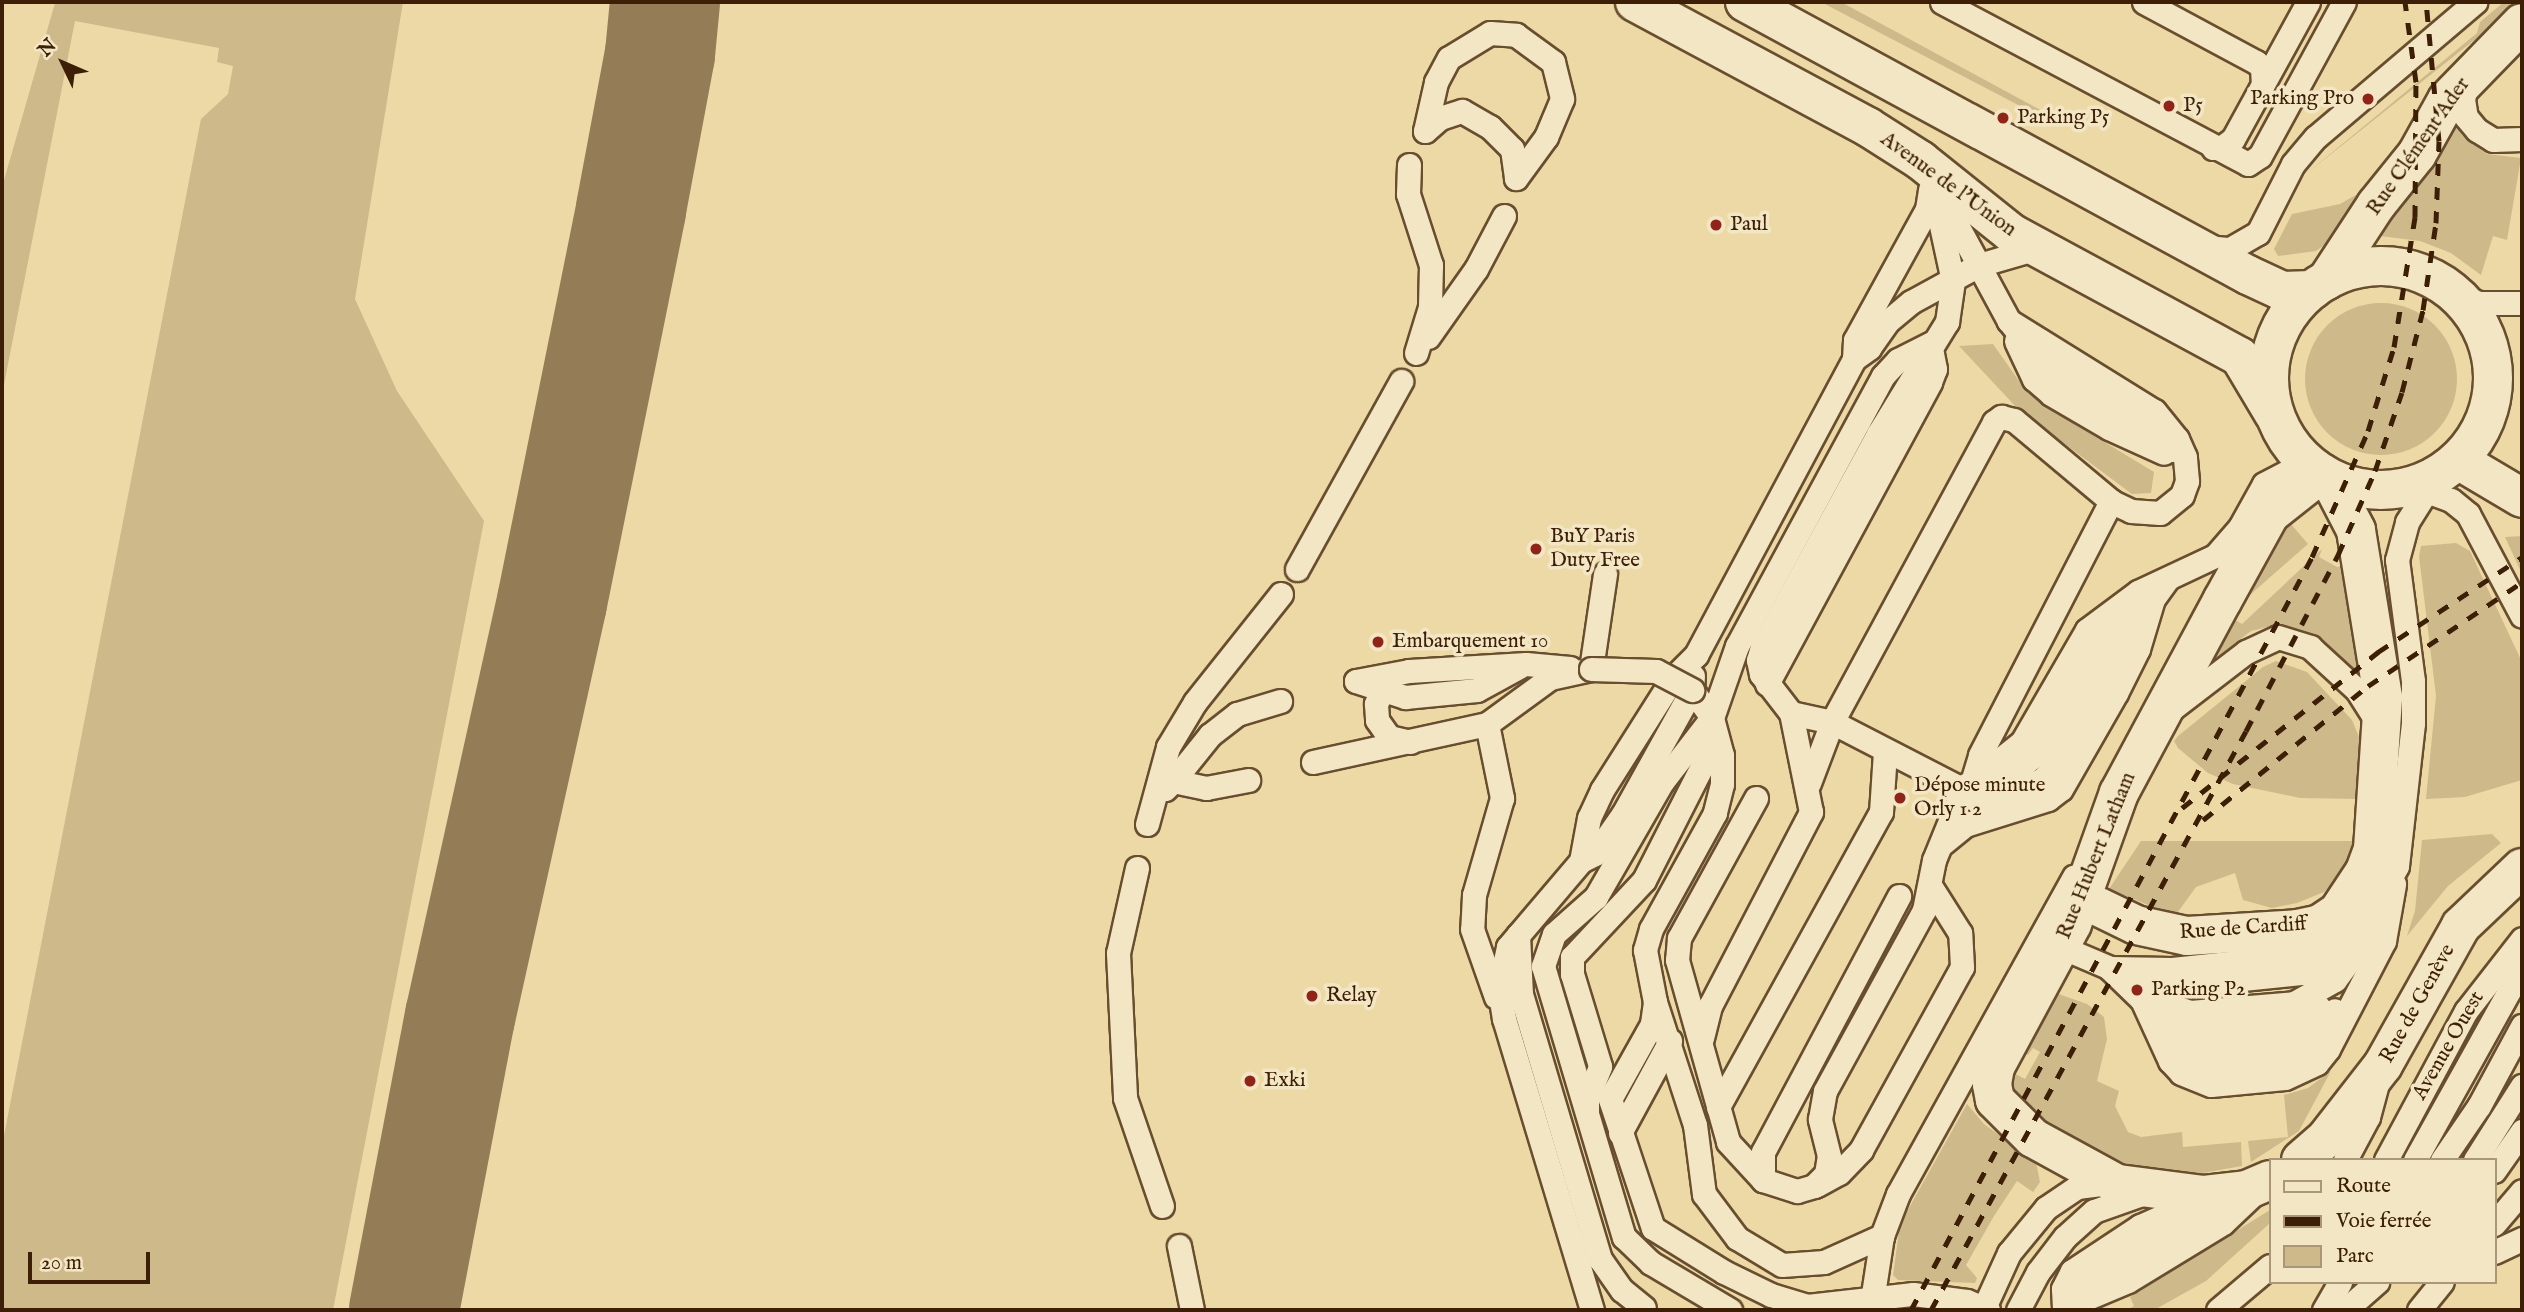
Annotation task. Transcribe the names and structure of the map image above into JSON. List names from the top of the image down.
{
  "streets": {
    "street": [
      "Rue Clément Ader",
      "Avenue de l'Union",
      "Rue Hubert Latham",
      "Rue de Cardiff",
      "Rue de Genève"
    ],
    "lane": ["Avenue Ouest"]
  },
  "crossings": [
    ["Rue Clément Ader", "Avenue de l'Union"],
    ["Rue Clément Ader", "Rue Hubert Latham"],
    ["Rue Clément Ader", "Rue de Cardiff"],
    ["Avenue de l'Union", "Rue Hubert Latham"],
    ["Avenue de l'Union", "Rue de Cardiff"],
    ["Rue Hubert Latham", "Rue de Cardiff"]
  ],
  "places": [
    "Parking Pro",
    "P5",
    "Parking P5",
    "Paul",
    "BuY Paris Duty Free",
    "Embarquement 10",
    "Dépose minute Orly 1 2",
    "Parking P2",
    "Relay",
    "Exki"
  ],
  "legend": ["Route", "Voie ferrée", "Parc"],
  "scale_bar": "20 m",
  "north": "top left"
}
